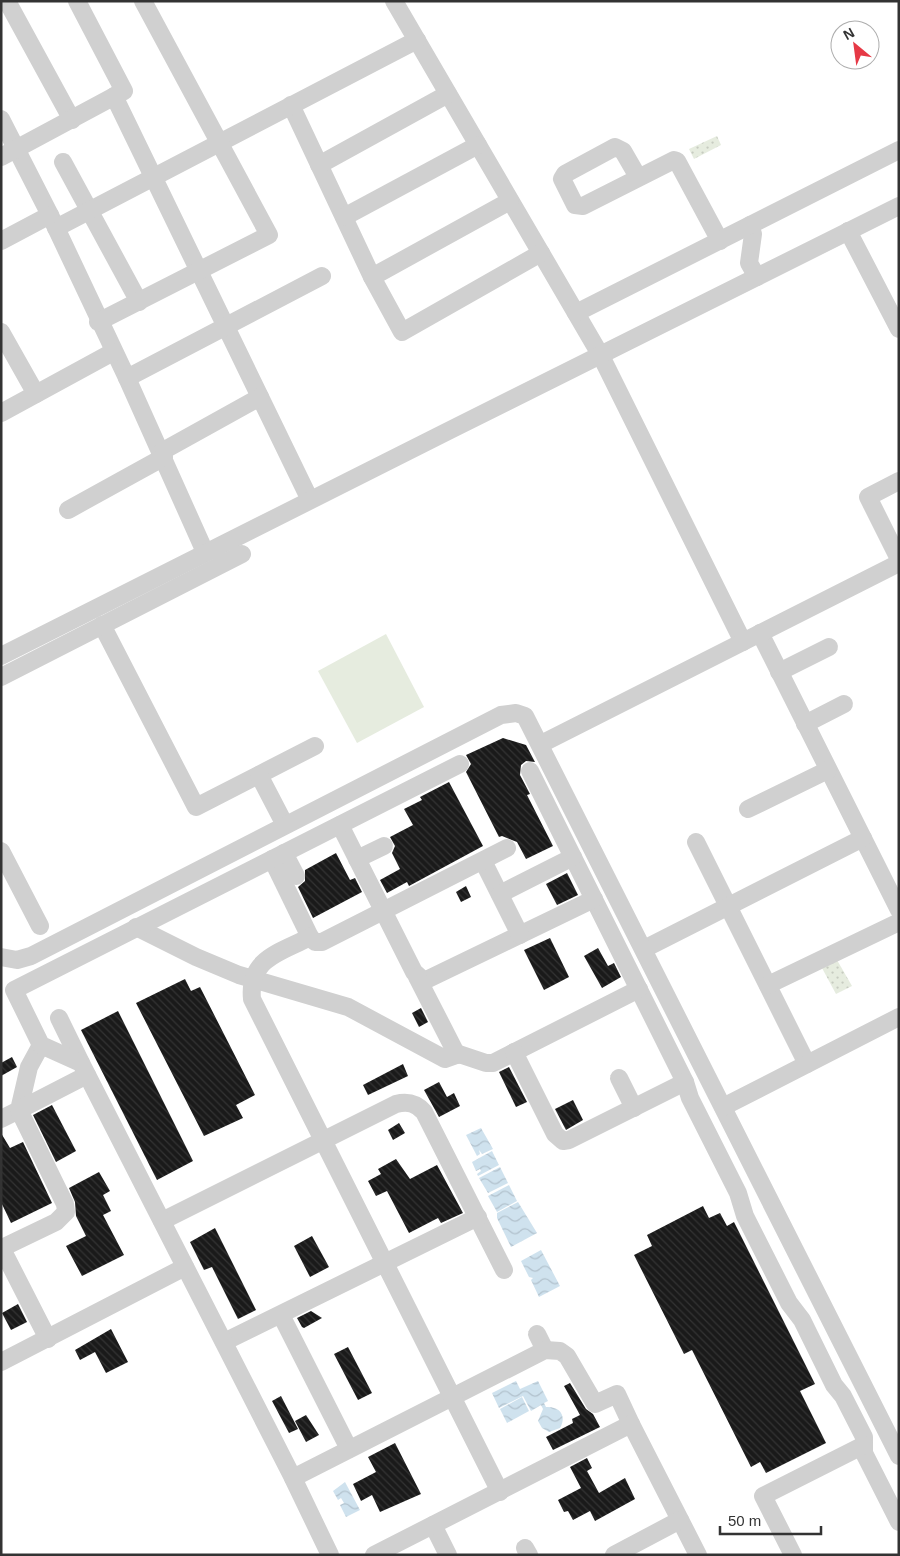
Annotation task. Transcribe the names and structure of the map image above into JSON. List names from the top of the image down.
{
  "scale_bar": "50 m",
  "north": "top left"
}
